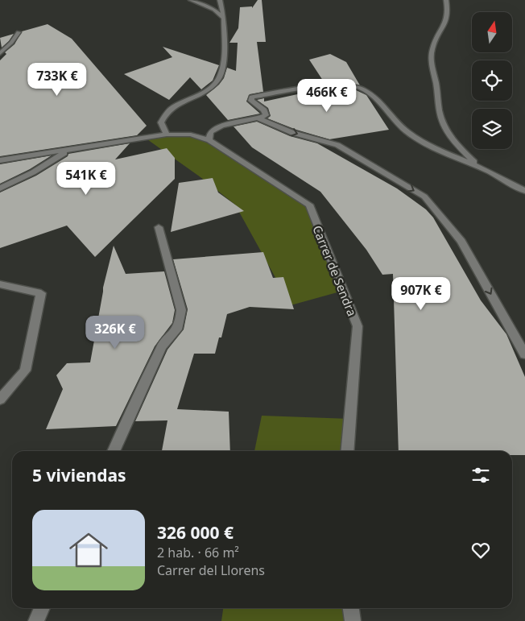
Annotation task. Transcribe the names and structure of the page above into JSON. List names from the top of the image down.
{
  "streets": {
    "street": ["Carrer de Sendra"]
  },
  "north": "top",
  "page": {
    "price": [
      "733K €",
      "466K €",
      "541K €",
      "907K €",
      "326K €"
    ],
    "heading": "5 viviendas",
    "list": [
      {
        "name": "326 000 €",
        "note": "2 hab. · 66 m² · Carrer del Llorens"
      }
    ]
  }
}
